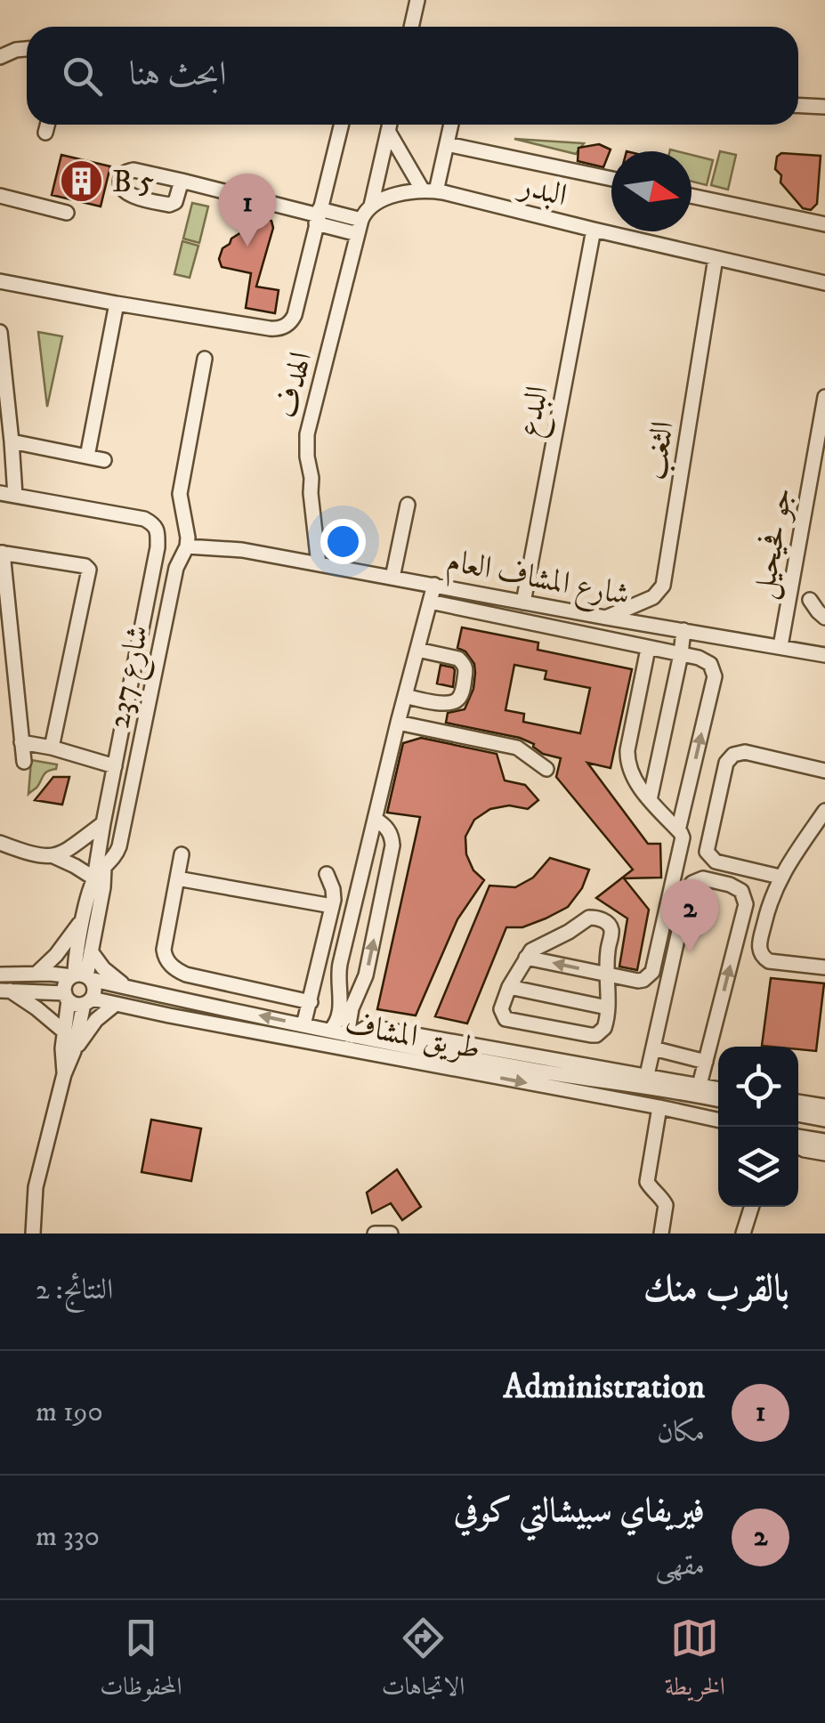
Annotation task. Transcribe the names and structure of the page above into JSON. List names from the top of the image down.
{
  "streets": {
    "street": [
      "البدر",
      "الهدف",
      "البدع",
      "الثغب",
      "جو فحيحيل",
      "شارع المشاف العام",
      "شارع 237",
      "طريق المشاف"
    ]
  },
  "crossings": [
    ["البدر", "البدع"],
    ["البدر", "الثغب"],
    ["الهدف", "شارع المشاف العام"],
    ["البدع", "شارع المشاف العام"],
    ["الثغب", "شارع المشاف العام"],
    ["جو فحيحيل", "شارع المشاف العام"],
    ["شارع المشاف العام", "شارع 237"],
    ["شارع 237", "طريق المشاف"]
  ],
  "places": {
    "building": ["B 5"]
  },
  "north": "right",
  "page": {
    "search": "ابحث هنا",
    "pins": ["1", "2"],
    "heading": ["بالقرب منك", "النتائج: 2"],
    "list": [
      {
        "mark": "1",
        "name": "Administration",
        "note": "مكان",
        "value": "190 m"
      },
      {
        "mark": "2",
        "name": "فيريفاي سبيشالتي كوفي",
        "note": "مقهى",
        "value": "330 m"
      }
    ],
    "nav": ["الخريطة", "الاتجاهات", "المحفوظات"]
  }
}
